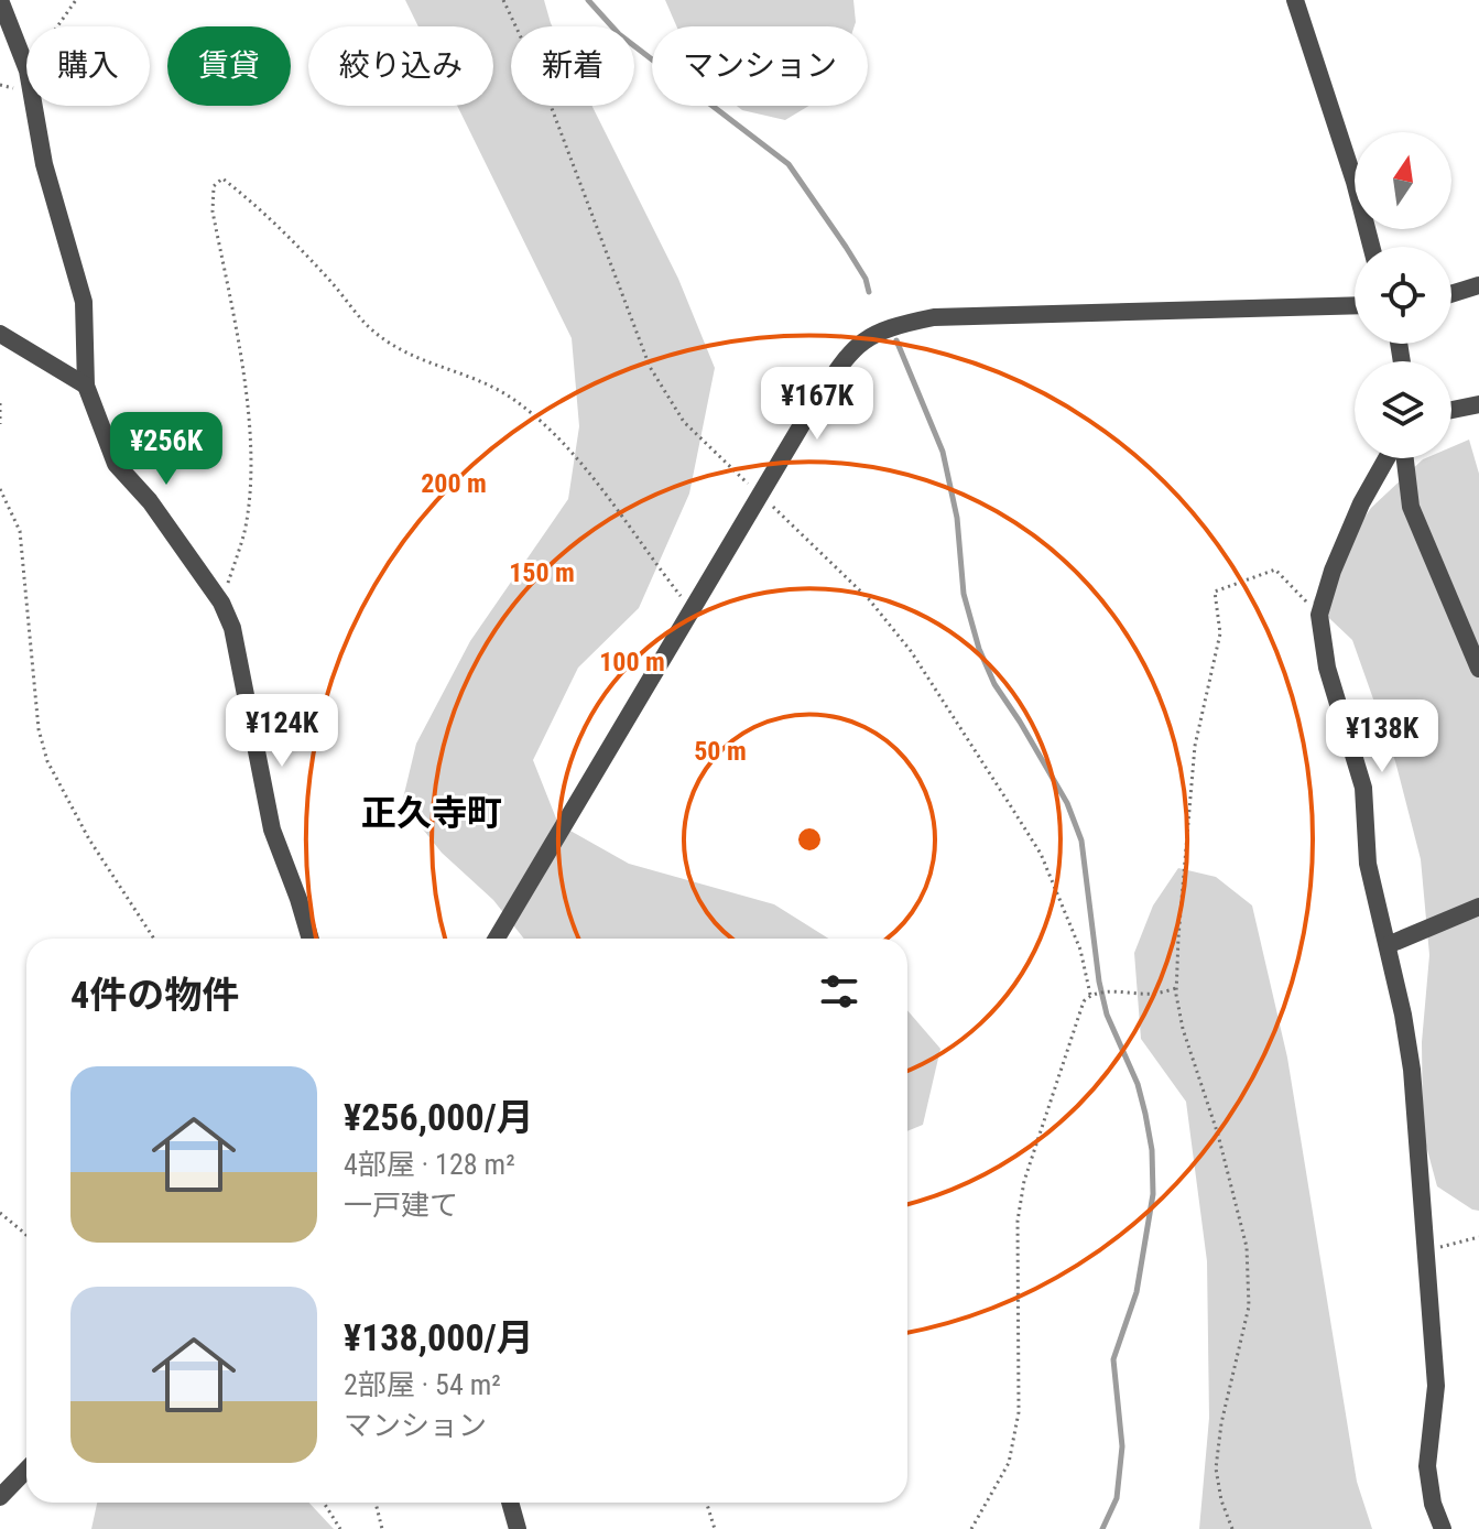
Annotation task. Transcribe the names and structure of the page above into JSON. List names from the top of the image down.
{
  "districts": ["正久寺町"],
  "north": "top",
  "page": {
    "chip": [
      "購入",
      "賃貸",
      "絞り込み",
      "新着",
      "マンション"
    ],
    "price": [
      "¥167K",
      "¥256K",
      "¥124K",
      "¥138K"
    ],
    "heading": "4件の物件",
    "list": [
      {
        "name": "¥256,000/月",
        "note": "4部屋 · 128 m² · 一戸建て"
      },
      {
        "name": "¥138,000/月",
        "note": "2部屋 · 54 m² · マンション"
      }
    ]
  },
  "rings": [
    "200 m",
    "150 m",
    "100 m",
    "50 m"
  ]
}
